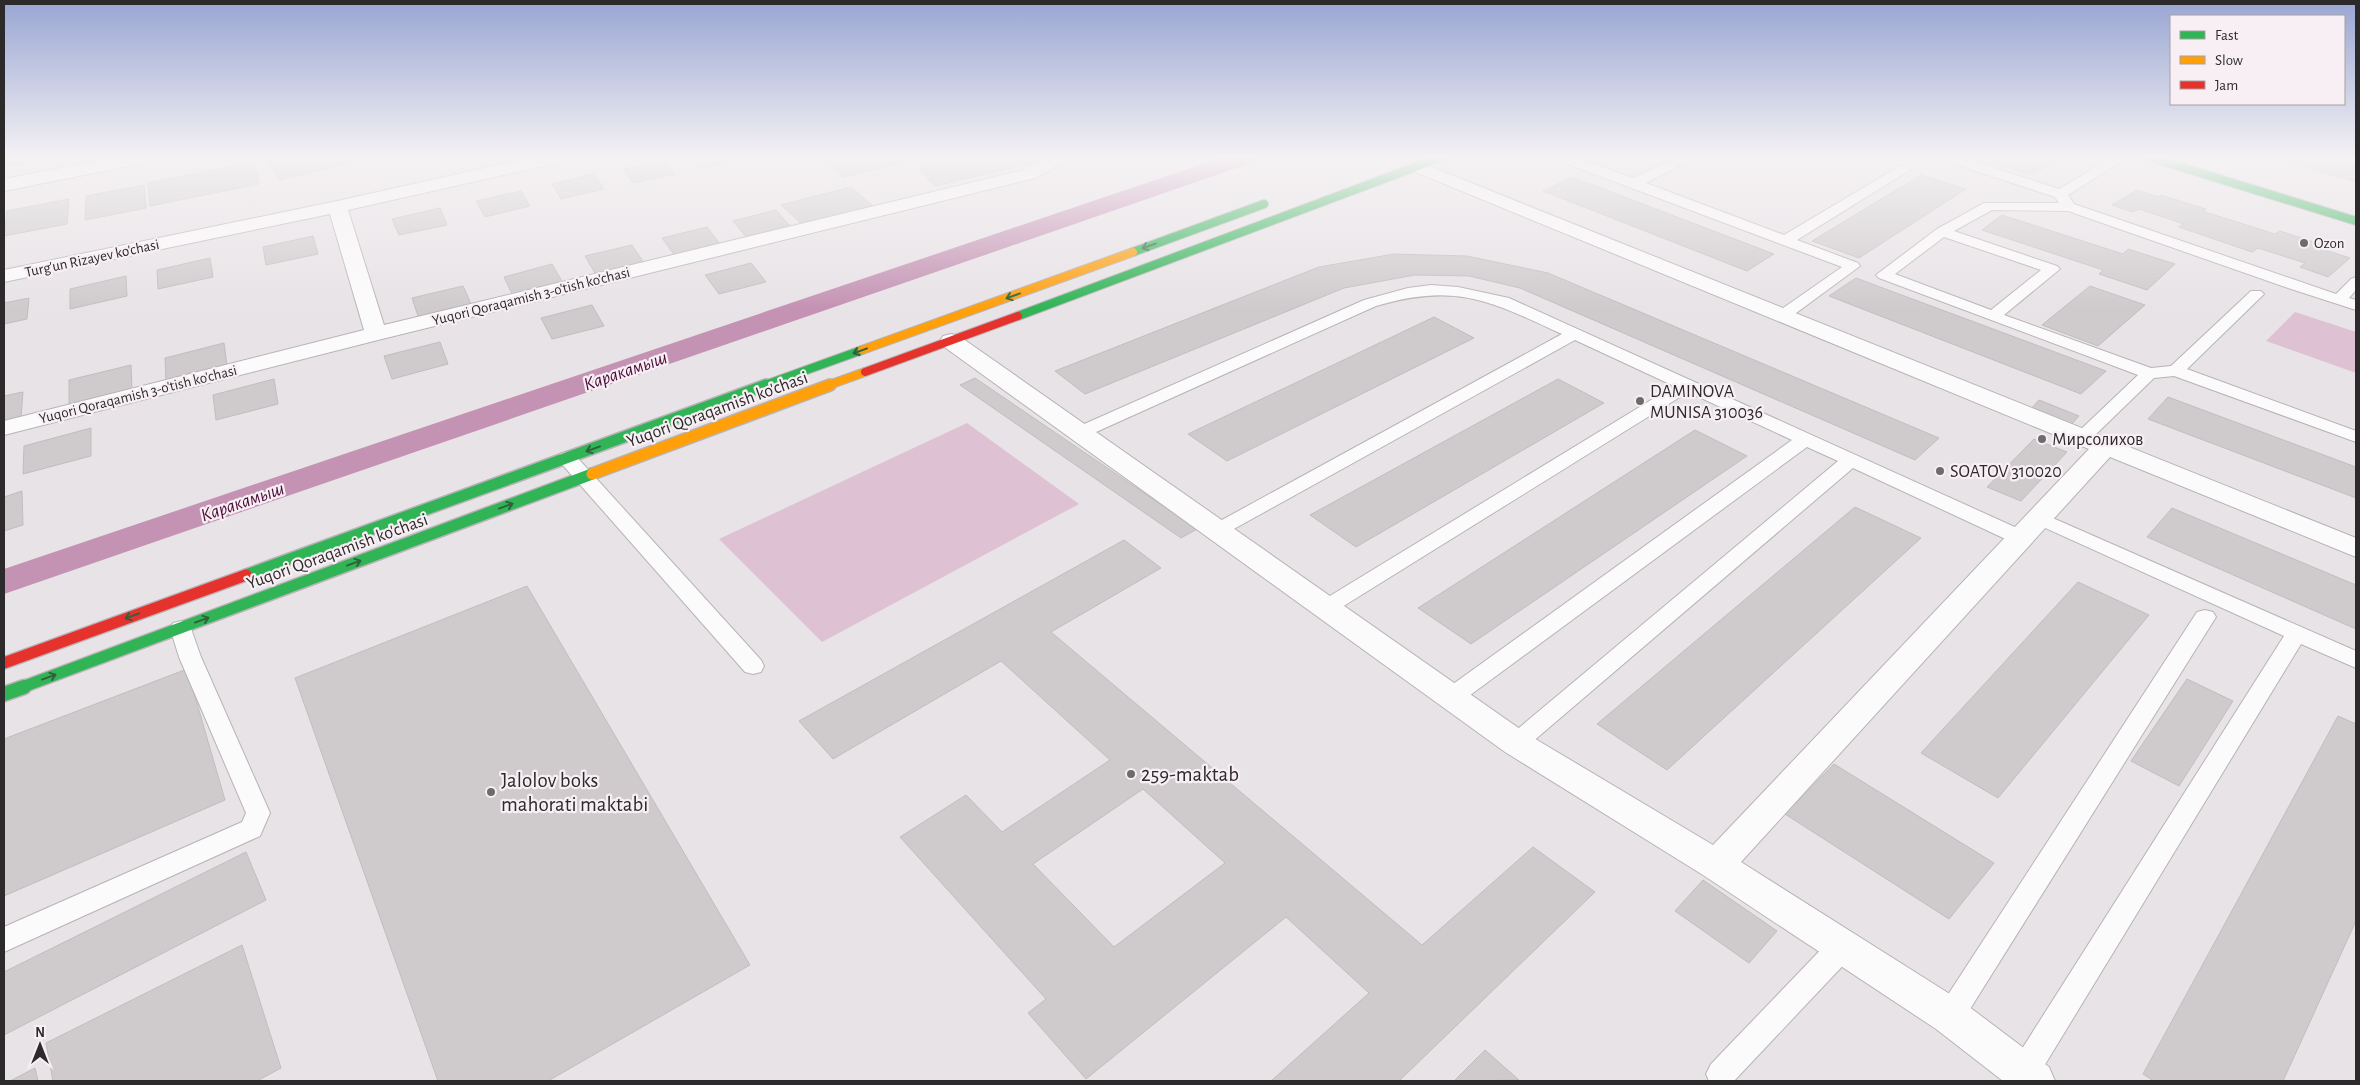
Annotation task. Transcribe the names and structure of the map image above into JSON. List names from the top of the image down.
{
  "streets": {
    "main road": ["Yuqori Qoraqamish ko'chasi"],
    "street": ["Turg'un Rizayev ko'chasi", "Yuqori Qoraqamish 3-o'tish ko'chasi"]
  },
  "water": ["Каракамыш"],
  "places": [
    "Ozon",
    "DAMINOVA MUNISA 310036",
    "Мирсолихов",
    "SOATOV 310020",
    "259-maktab",
    "Jalolov boks mahorati maktabi"
  ],
  "legend": ["Fast", "Slow", "Jam"],
  "north": "top"
}
